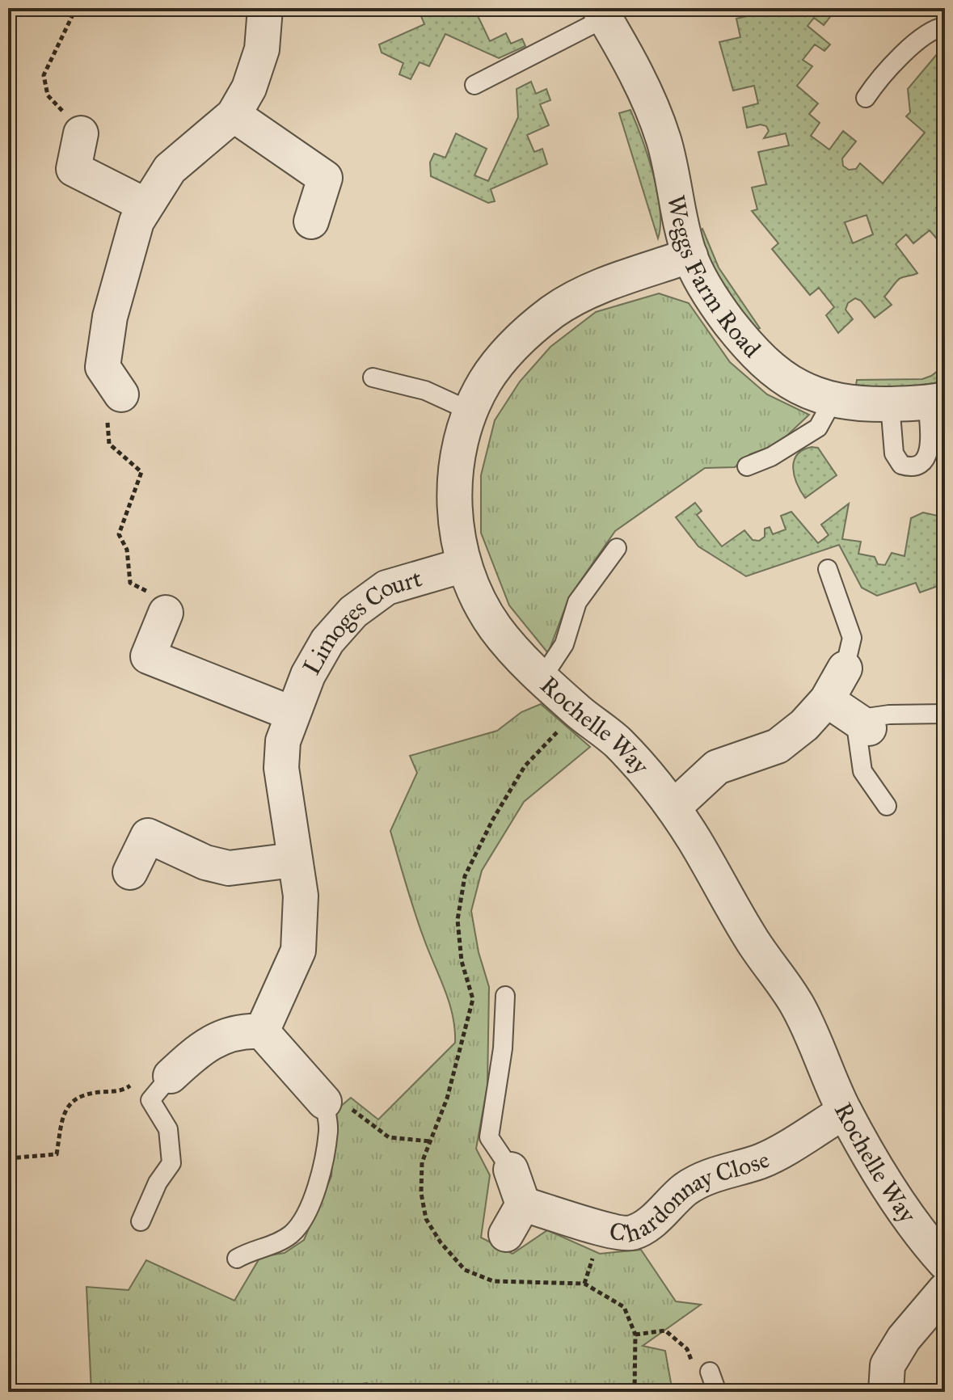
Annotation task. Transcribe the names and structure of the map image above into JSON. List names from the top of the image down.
{
  "streets": {
    "street": [
      "Weggs Farm Road",
      "Limoges Court",
      "Rochelle Way",
      "Chardonnay Close"
    ]
  },
  "crossings": [
    ["Weggs Farm Road", "Rochelle Way"],
    ["Limoges Court", "Rochelle Way"],
    ["Rochelle Way", "Chardonnay Close"]
  ]
}
